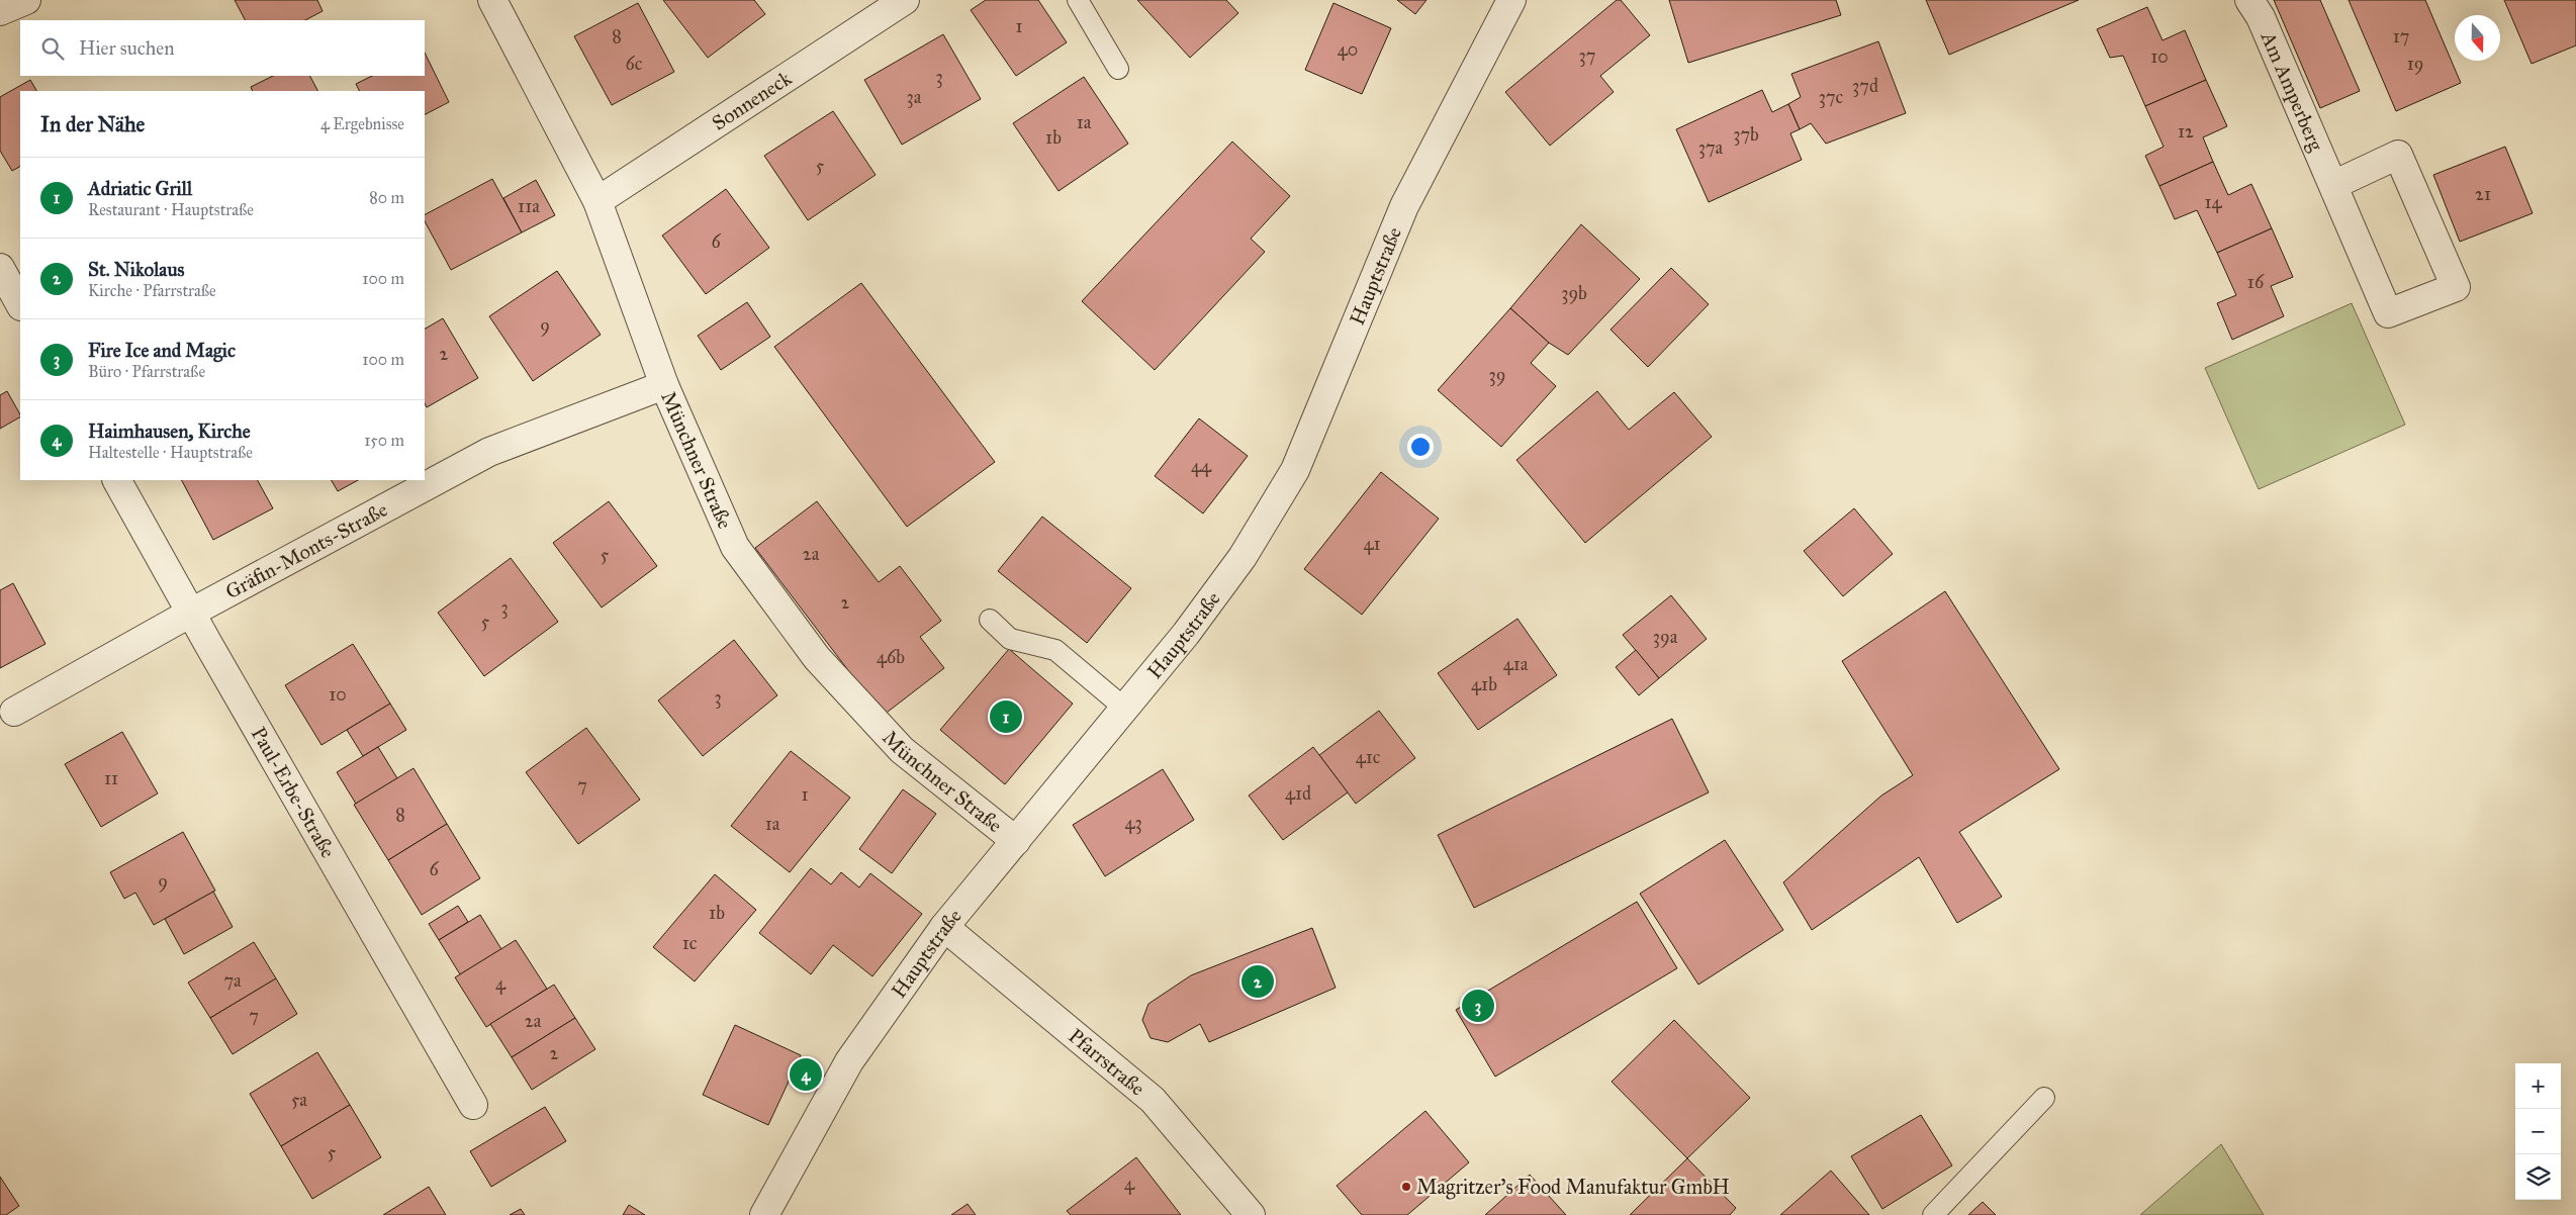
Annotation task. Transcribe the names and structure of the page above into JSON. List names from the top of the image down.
{
  "streets": {
    "street": [
      "Am Amperberg",
      "Sonneneck",
      "Hauptstraße",
      "Münchner Straße",
      "Gräfin-Monts-Straße",
      "Paul-Erbe-Straße",
      "Pfarrstraße"
    ]
  },
  "crossings": [
    ["Sonneneck", "Münchner Straße"],
    ["Hauptstraße", "Münchner Straße"],
    ["Hauptstraße", "Pfarrstraße"],
    ["Münchner Straße", "Gräfin-Monts-Straße"],
    ["Gräfin-Monts-Straße", "Paul-Erbe-Straße"]
  ],
  "places": ["Magritzer's Food Manufaktur GmbH"],
  "house_numbers": [
    "1",
    "8",
    "17",
    "40",
    "37",
    "10",
    "6c",
    "19",
    "3",
    "37d",
    "3a",
    "37c",
    "1a",
    "12",
    "37b",
    "1b",
    "37a",
    "5",
    "21",
    "14",
    "11a",
    "6",
    "16",
    "39b",
    "9",
    "2",
    "39",
    "44",
    "41",
    "2a",
    "5",
    "2",
    "3",
    "5",
    "39a",
    "46b",
    "41a",
    "41b",
    "10",
    "3",
    "41c",
    "11",
    "7",
    "41d",
    "1",
    "8",
    "43",
    "1a",
    "6",
    "9",
    "1b",
    "1c",
    "7a",
    "4",
    "7",
    "2a",
    "2",
    "5a",
    "5",
    "4"
  ],
  "north": "bottom",
  "page": {
    "search": "Hier suchen",
    "heading": ["In der Nähe", "4 Ergebnisse"],
    "list": [
      {
        "mark": "1",
        "name": "Adriatic Grill",
        "note": "Restaurant · Hauptstraße",
        "value": "80 m"
      },
      {
        "mark": "2",
        "name": "St. Nikolaus",
        "note": "Kirche · Pfarrstraße",
        "value": "100 m"
      },
      {
        "mark": "3",
        "name": "Fire Ice and Magic",
        "note": "Büro · Pfarrstraße",
        "value": "100 m"
      },
      {
        "mark": "4",
        "name": "Haimhausen, Kirche",
        "note": "Haltestelle · Hauptstraße",
        "value": "150 m"
      }
    ],
    "pins": [
      "1",
      "2",
      "3",
      "4"
    ],
    "map_buttons": ["+", "−"]
  }
}
